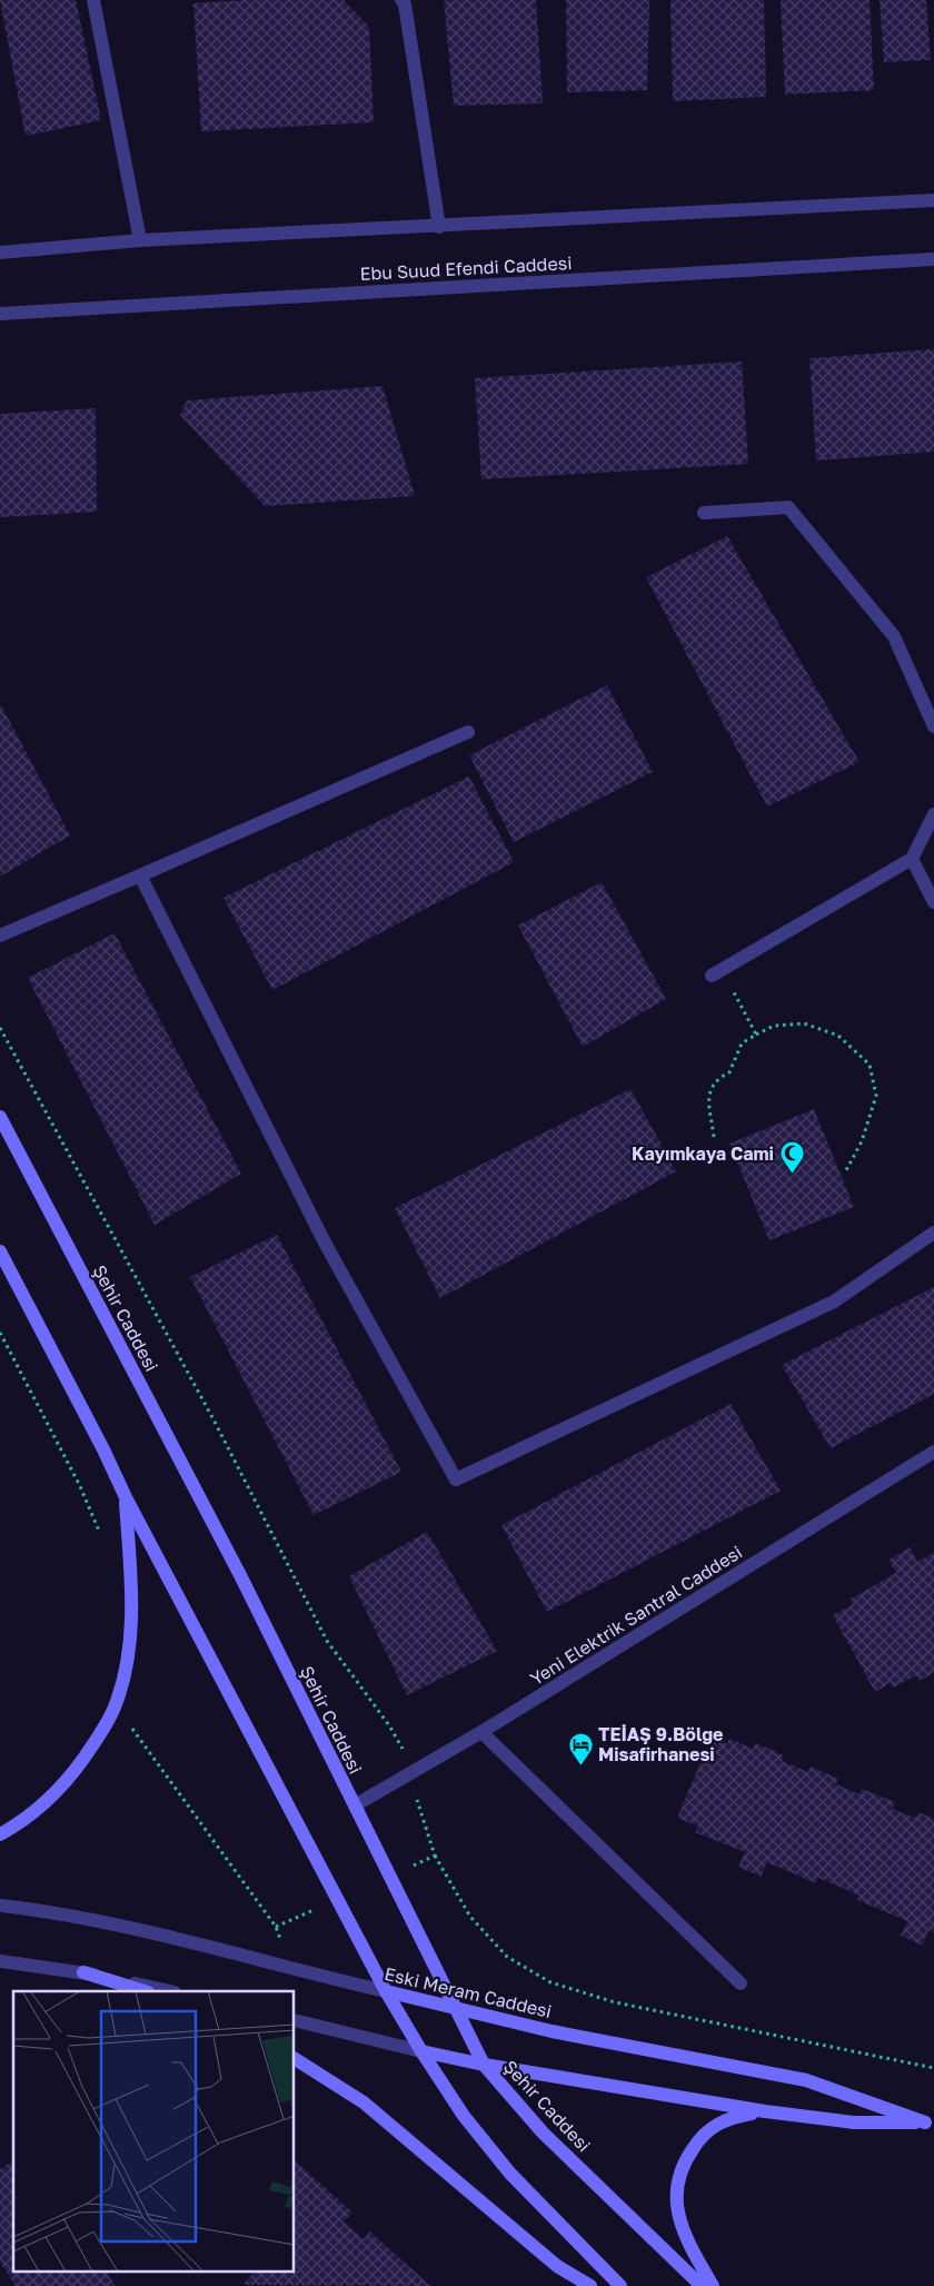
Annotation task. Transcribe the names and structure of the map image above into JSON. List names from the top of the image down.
{
  "streets": {
    "main road": ["Şehir Caddesi", "Eski Meram Caddesi"],
    "street": ["Ebu Suud Efendi Caddesi", "Yeni Elektrik Santral Caddesi"]
  },
  "crossings": [
    ["Şehir Caddesi", "Yeni Elektrik Santral Caddesi"],
    ["Şehir Caddesi", "Eski Meram Caddesi"]
  ],
  "places": {
    "mosque": ["Kayımkaya Cami"],
    "hotel": ["TEİAŞ 9.Bölge Misafirhanesi"]
  }
}
